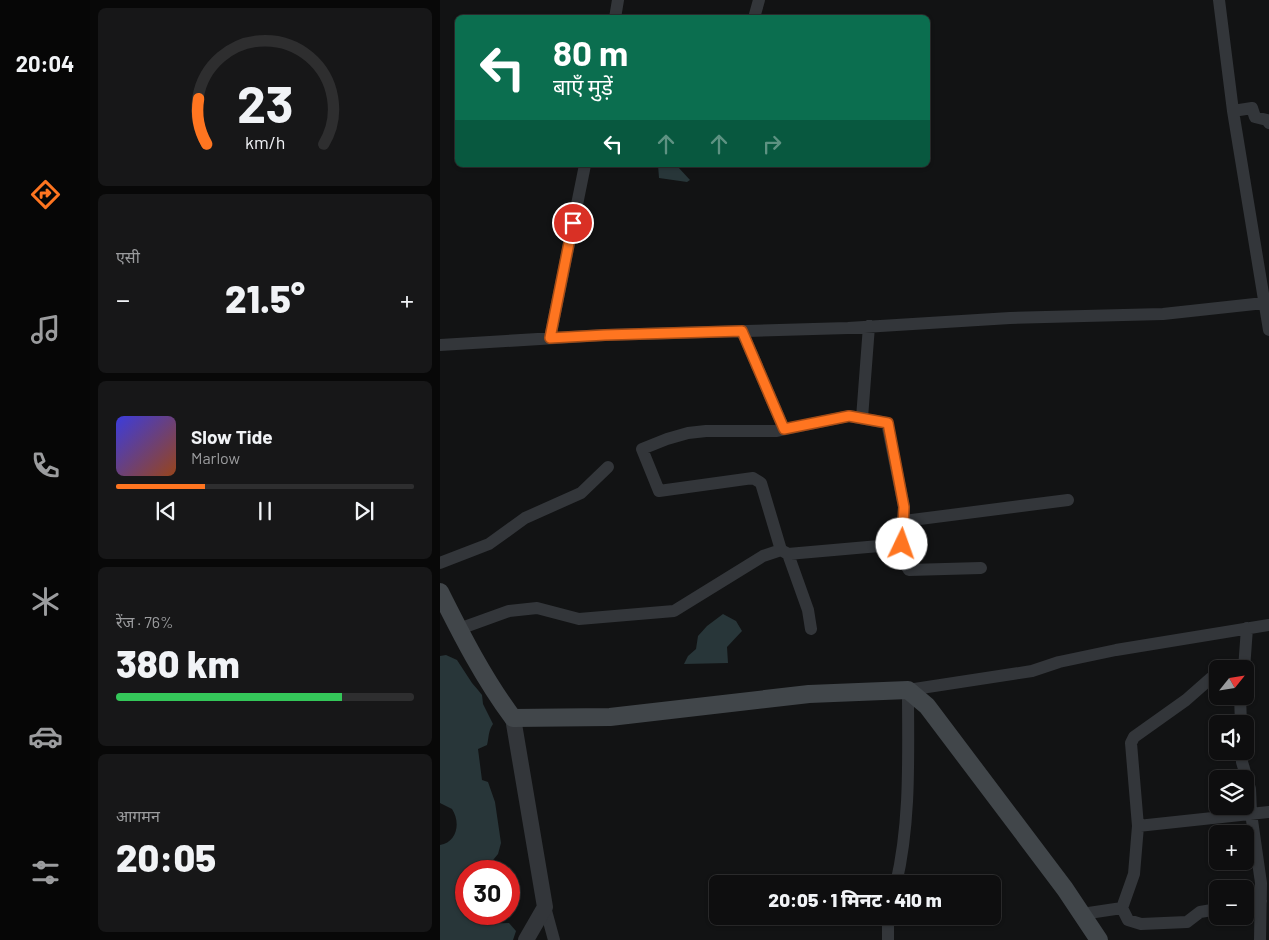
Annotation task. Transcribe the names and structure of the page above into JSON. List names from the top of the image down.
{
  "north": "top right",
  "page": {
    "tabs": "20:04",
    "turn": ["80 m", "बाएँ मुड़ें"],
    "tile": [
      "एसी",
      ["रेंज · 76%", "380 km"],
      ["आगमन", "20:05"]
    ],
    "heat": ["−", "21.5°", "+"],
    "song": ["Slow Tide", "Marlow"],
    "map_buttons": ["+", "−"],
    "limit": "30",
    "trip": "20:05 · 1 मिनट · 410 m",
    "gauge": ["23", "km/h"]
  }
}
